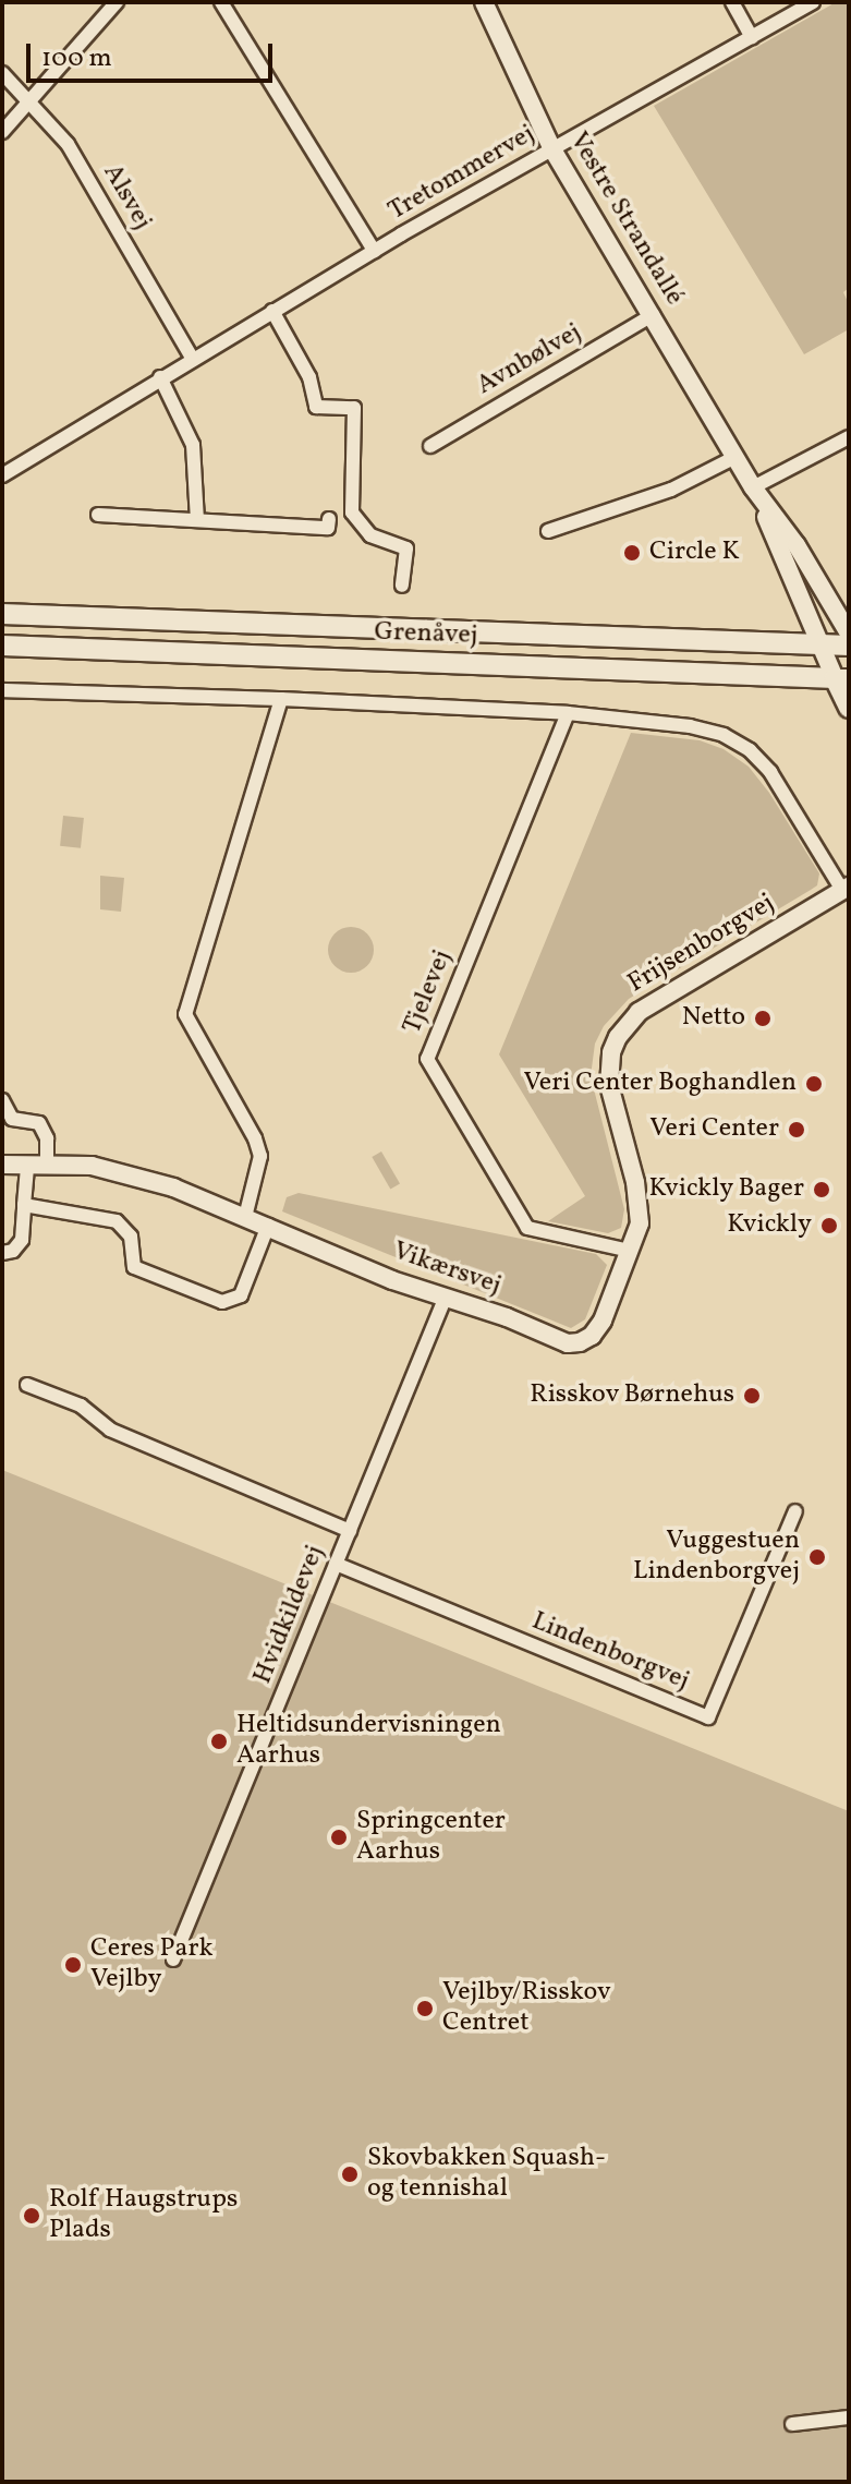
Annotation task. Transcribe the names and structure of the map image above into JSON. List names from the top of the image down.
{
  "streets": {
    "main road": ["Grenåvej"],
    "street": [
      "Tretommervej",
      "Alsvej",
      "Vestre Strandallé",
      "Avnbølvej",
      "Frijsenborgvej",
      "Tjelevej",
      "Vikærsvej",
      "Hvidkildevej",
      "Lindenborgvej"
    ]
  },
  "crossings": [
    ["Tretommervej", "Alsvej"],
    ["Tretommervej", "Vestre Strandallé"],
    ["Vestre Strandallé", "Avnbølvej"],
    ["Vestre Strandallé", "Grenåvej"],
    ["Frijsenborgvej", "Tjelevej"],
    ["Frijsenborgvej", "Vikærsvej"],
    ["Vikærsvej", "Hvidkildevej"],
    ["Hvidkildevej", "Lindenborgvej"]
  ],
  "places": [
    "Circle K",
    "Netto",
    "Veri Center Boghandlen",
    "Veri Center",
    "Kvickly Bager",
    "Kvickly",
    "Risskov Børnehus",
    "Vuggestuen Lindenborgvej",
    "Heltidsundervisningen Aarhus",
    "Springcenter Aarhus",
    "Ceres Park Vejlby",
    "Vejlby/Risskov Centret",
    "Skovbakken Squash- og tennishal",
    "Rolf Haugstrups Plads"
  ],
  "scale_bar": "100 m"
}
